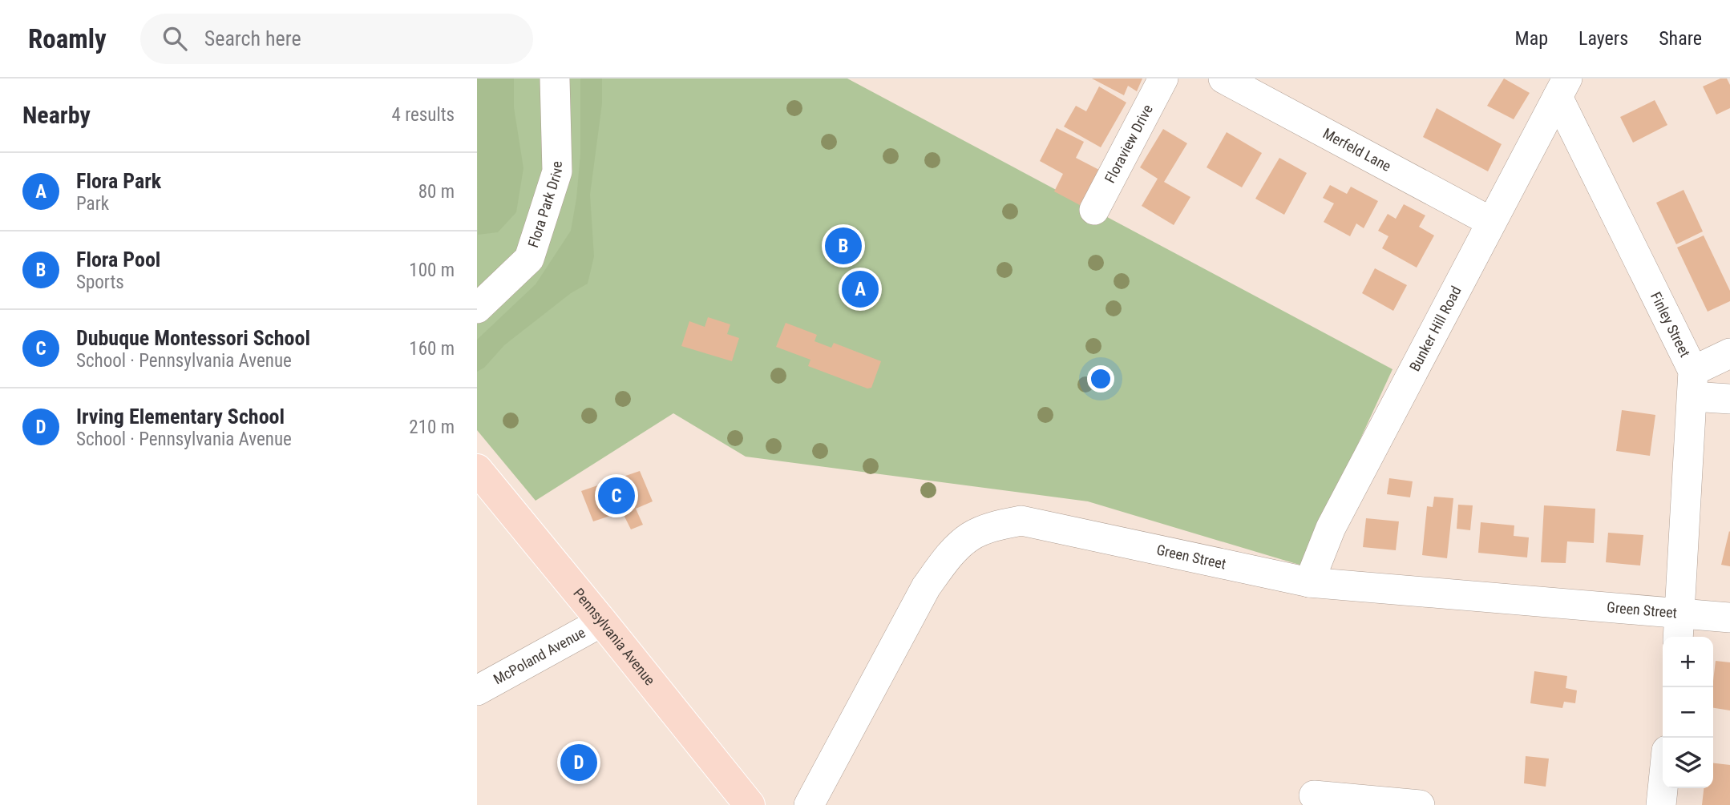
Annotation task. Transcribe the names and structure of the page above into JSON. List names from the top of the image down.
{
  "streets": {
    "main road": ["Pennsylvania Avenue"],
    "street": [
      "Floraview Drive",
      "Merfeld Lane",
      "Flora Park Drive",
      "Finley Street",
      "Bunker Hill Road",
      "Green Street",
      "McPoland Avenue"
    ]
  },
  "crossings": [
    ["Merfeld Lane", "Bunker Hill Road"],
    ["Finley Street", "Bunker Hill Road"],
    ["Finley Street", "Green Street"],
    ["Bunker Hill Road", "Green Street"],
    ["Pennsylvania Avenue", "McPoland Avenue"]
  ],
  "page": {
    "header": "Roamly",
    "search": "Search here",
    "nav": ["Map", "Layers", "Share"],
    "heading": ["Nearby", "4 results"],
    "list": [
      {
        "mark": "A",
        "name": "Flora Park",
        "note": "Park",
        "value": "80 m"
      },
      {
        "mark": "B",
        "name": "Flora Pool",
        "note": "Sports",
        "value": "100 m"
      },
      {
        "mark": "C",
        "name": "Dubuque Montessori School",
        "note": "School · Pennsylvania Avenue",
        "value": "160 m"
      },
      {
        "mark": "D",
        "name": "Irving Elementary School",
        "note": "School · Pennsylvania Avenue",
        "value": "210 m"
      }
    ],
    "pins": [
      "B",
      "A",
      "C",
      "D"
    ],
    "map_buttons": ["+", "−"]
  }
}
